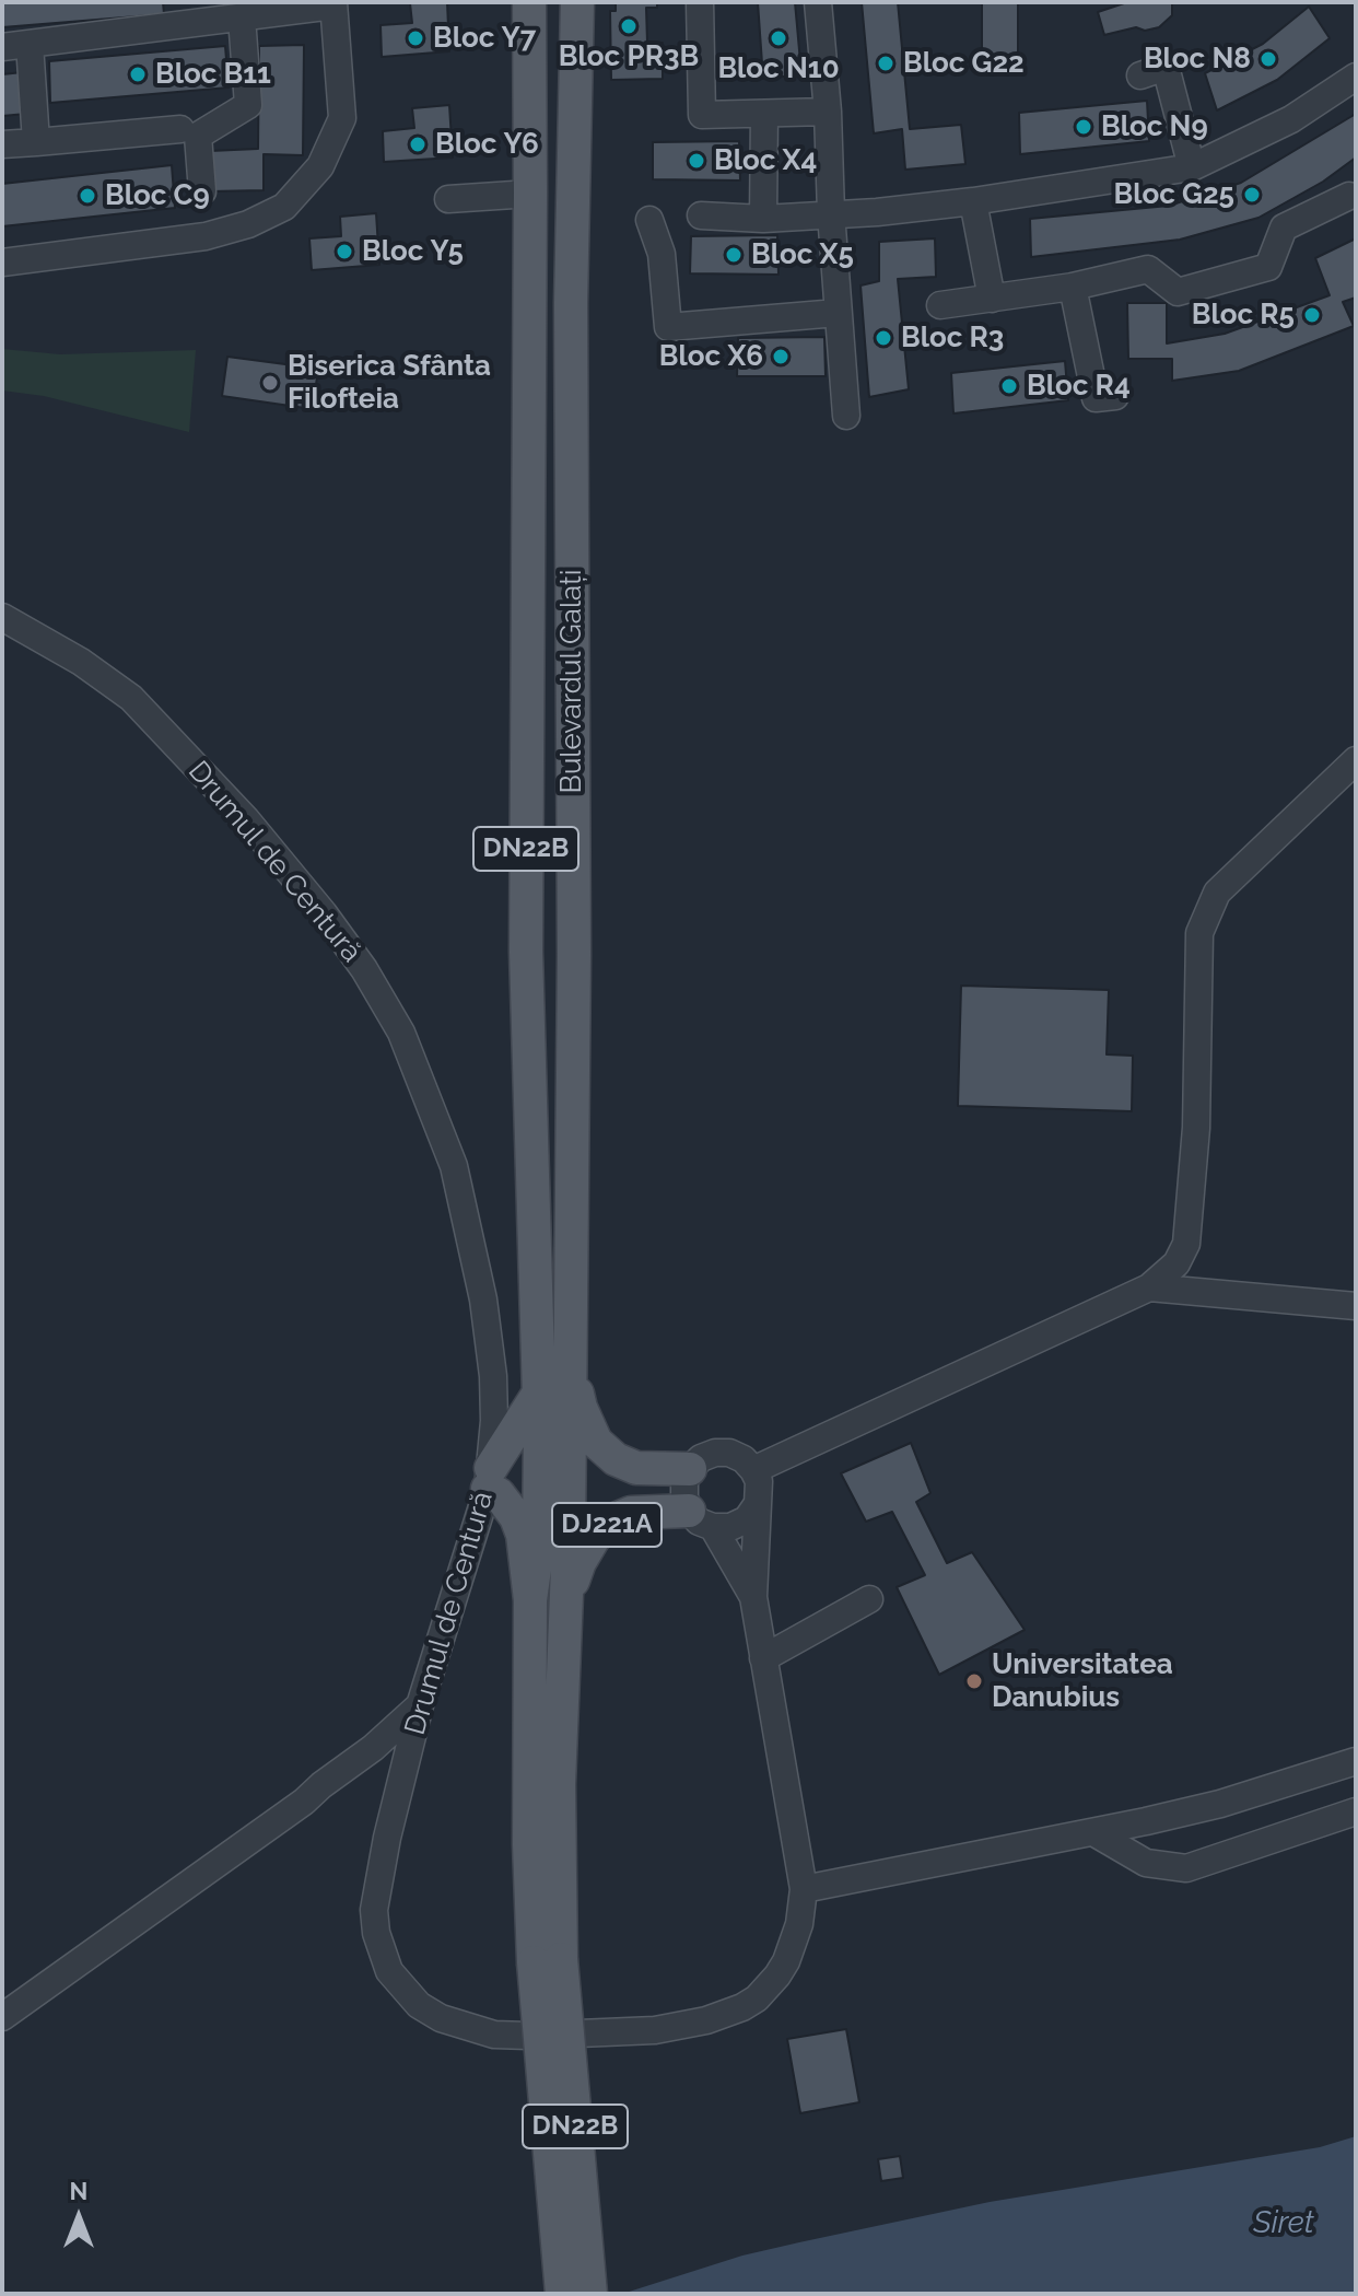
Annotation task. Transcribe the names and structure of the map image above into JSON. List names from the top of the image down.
{
  "streets": {
    "main road": ["Bulevardul Galați", "DN22B", "DJ221A"],
    "street": ["Drumul de Centură"]
  },
  "crossings": [
    ["Bulevardul Galați", "DN22B"],
    ["Bulevardul Galați", "DJ221A"],
    ["DN22B", "DJ221A"],
    ["Drumul de Centură", "DJ221A"]
  ],
  "water": ["Siret"],
  "places": [
    "Bloc PR3B",
    "Bloc Y7",
    "Bloc N10",
    "Bloc N8",
    "Bloc G22",
    "Bloc B11",
    "Bloc N9",
    "Bloc Y6",
    "Bloc X4",
    "Bloc G25",
    "Bloc C9",
    "Bloc Y5",
    "Bloc X5",
    "Bloc R5",
    "Bloc R3",
    "Bloc X6",
    "Biserica Sfânta Filofteia",
    "Bloc R4",
    "Universitatea Danubius"
  ],
  "north": "top"
}
